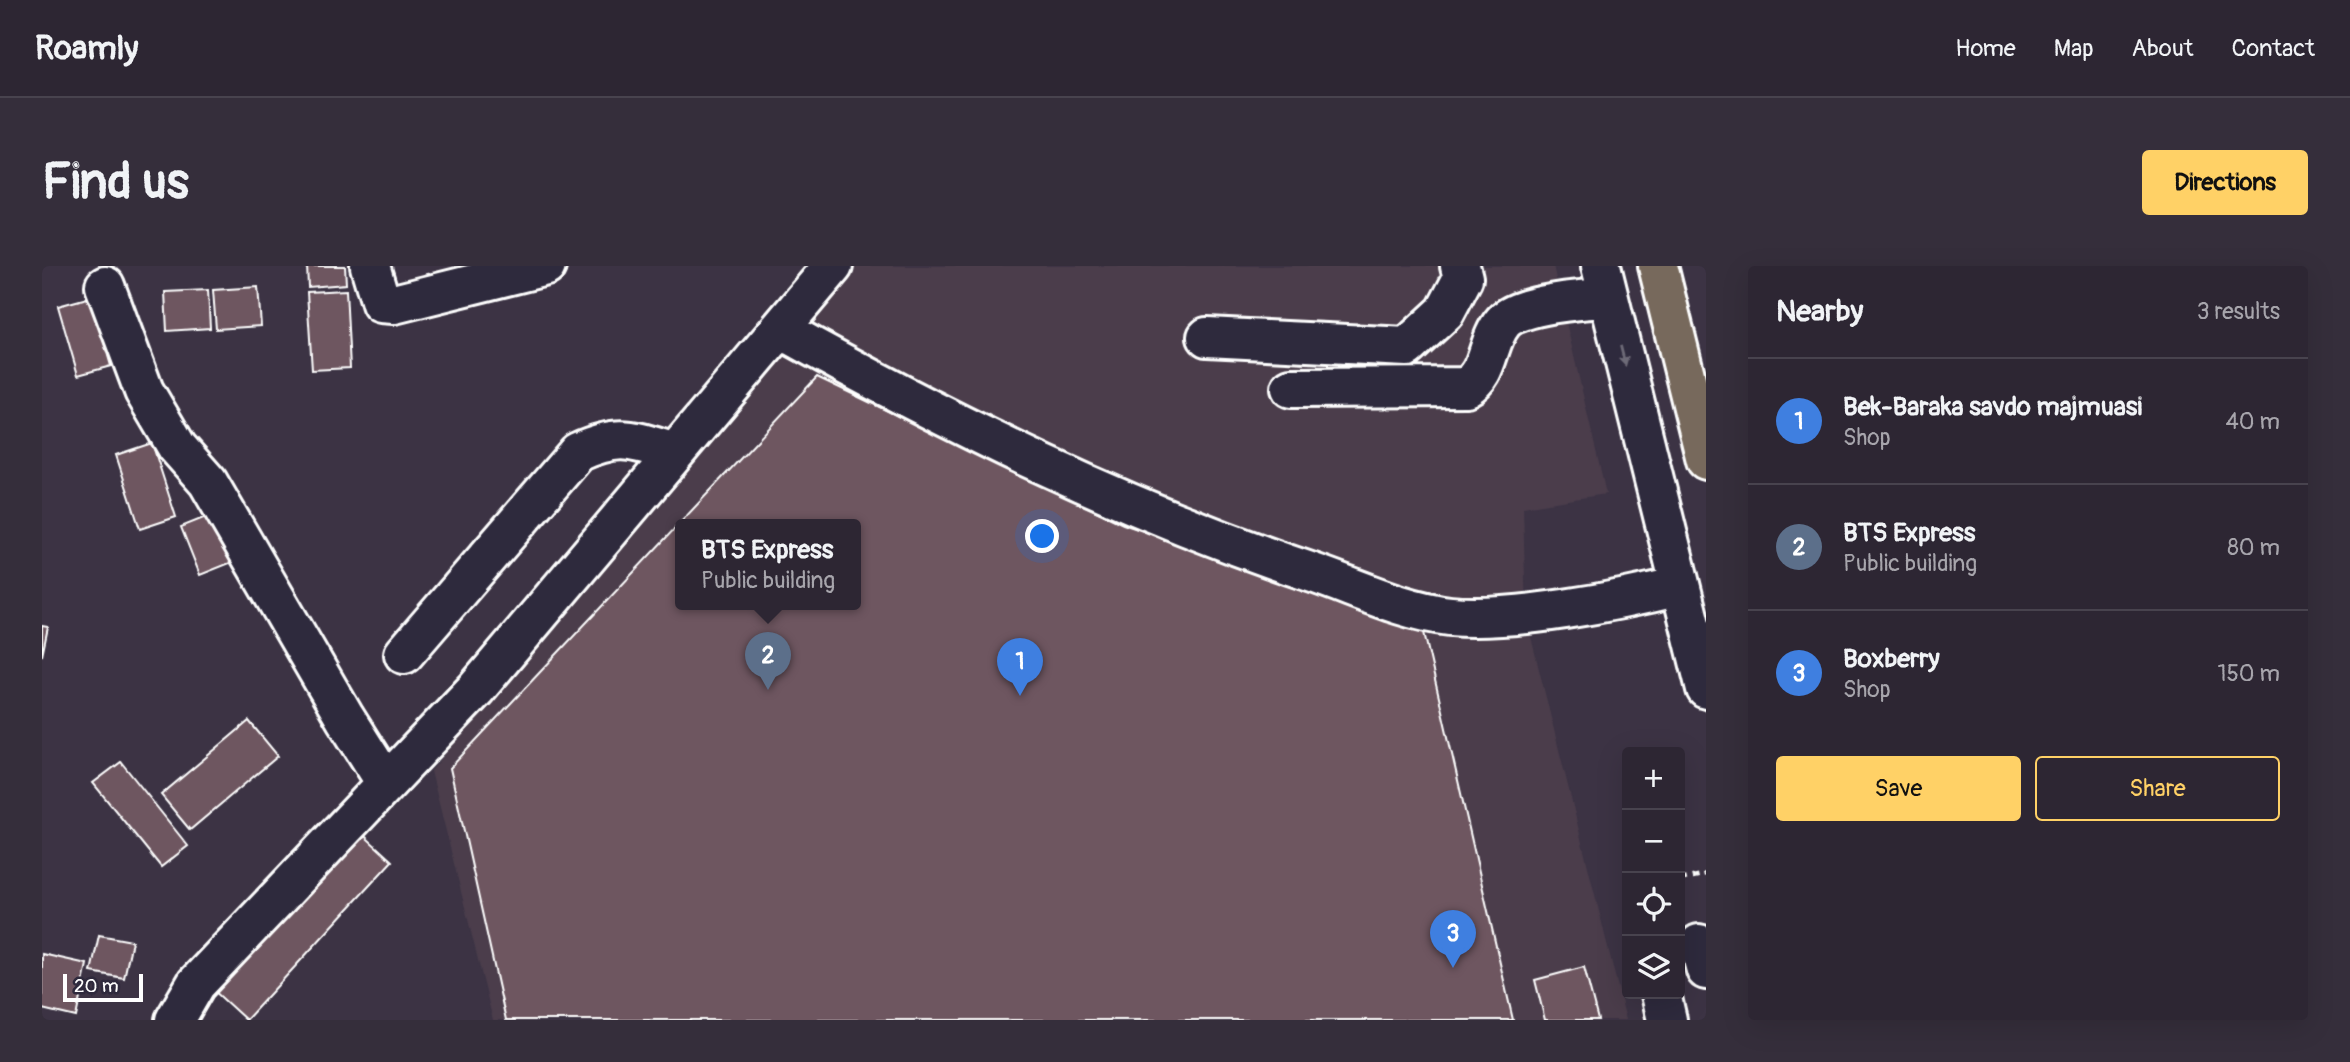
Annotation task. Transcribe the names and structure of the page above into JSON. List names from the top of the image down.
{
  "scale_bar": "20 m",
  "page": {
    "header": "Roamly",
    "nav": [
      "Home",
      "Map",
      "About",
      "Contact"
    ],
    "buttons": [
      "Directions",
      ["Save", "Share"]
    ],
    "title": "Find us",
    "heading": ["Nearby", "3 results"],
    "list": [
      {
        "mark": "1",
        "name": "Bek-Baraka savdo majmuasi",
        "note": "Shop",
        "value": "40 m"
      },
      {
        "mark": "2",
        "name": "BTS Express",
        "note": "Public building",
        "value": "80 m"
      },
      {
        "mark": "3",
        "name": "Boxberry",
        "note": "Shop",
        "value": "150 m"
      }
    ],
    "popup": ["BTS Express", "Public building"],
    "pins": ["2", "1", "3"],
    "map_buttons": ["+", "−"],
    "scale": "20 m"
  }
}
